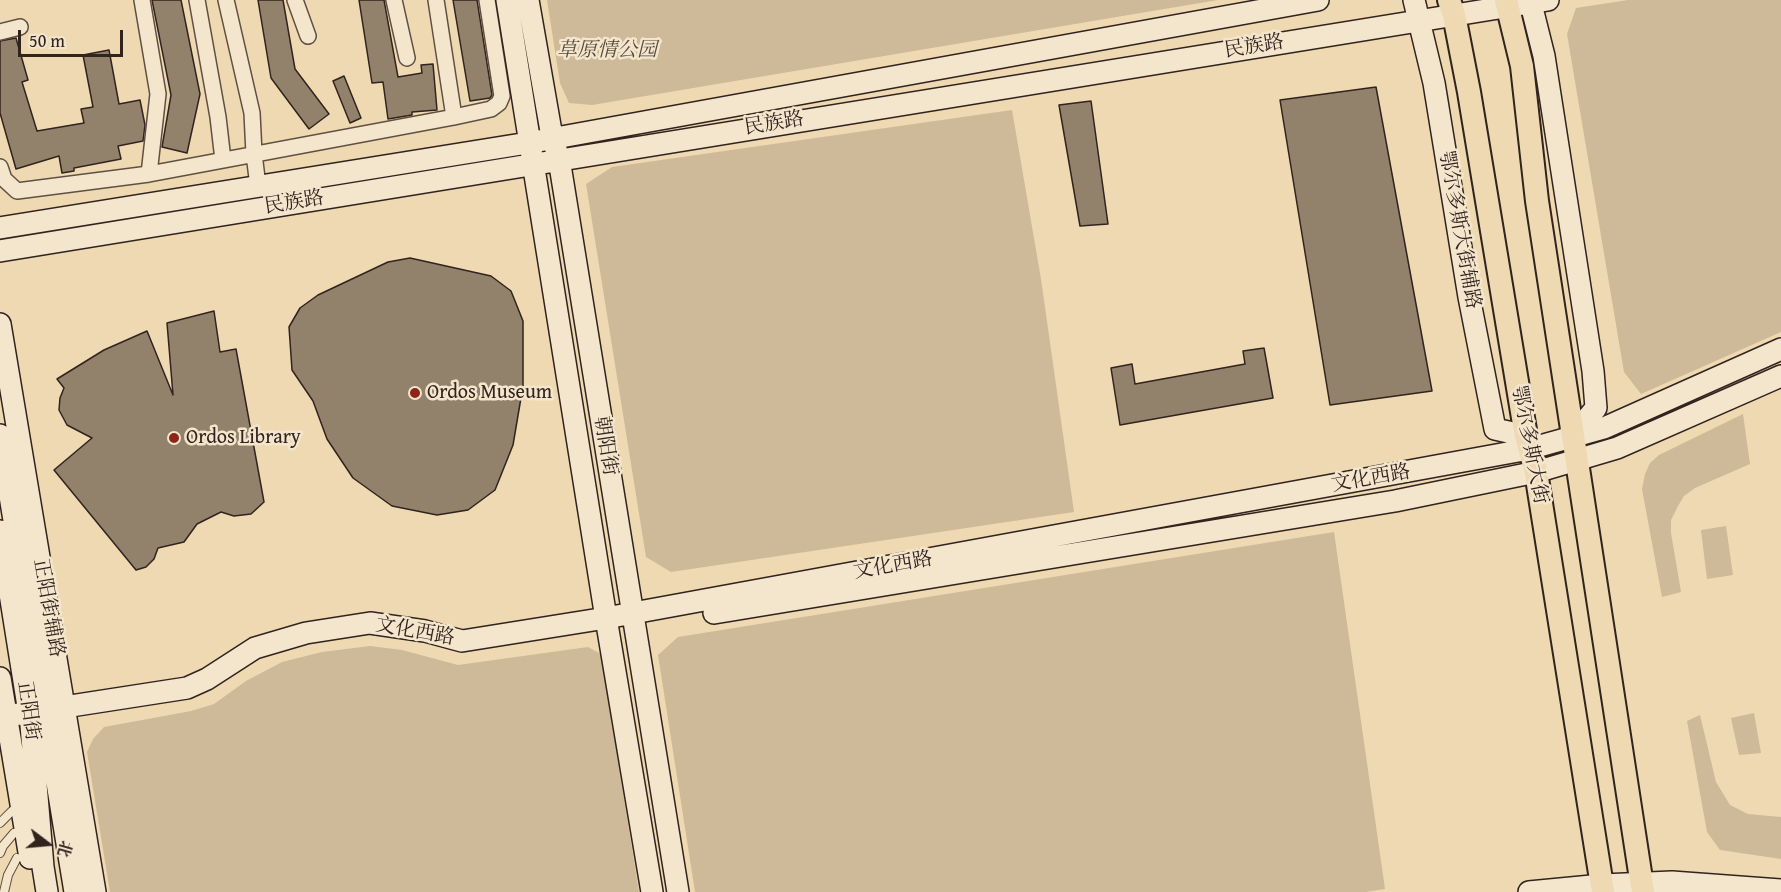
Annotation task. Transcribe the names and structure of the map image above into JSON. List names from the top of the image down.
{
  "streets": {
    "main road": ["鄂尔多斯大街"],
    "street": [
      "民族路",
      "鄂尔多斯大街辅路",
      "朝阳街",
      "文化西路",
      "正阳街辅路",
      "正阳街"
    ]
  },
  "crossings": [
    ["民族路", "鄂尔多斯大街辅路"],
    ["民族路", "鄂尔多斯大街"],
    ["民族路", "朝阳街"],
    ["鄂尔多斯大街辅路", "鄂尔多斯大街"],
    ["鄂尔多斯大街辅路", "文化西路"],
    ["鄂尔多斯大街", "文化西路"],
    ["朝阳街", "文化西路"],
    ["文化西路", "正阳街辅路"],
    ["文化西路", "正阳街"],
    ["正阳街辅路", "正阳街"]
  ],
  "parks": ["草原情公园"],
  "places": ["Ordos Museum", "Ordos Library"],
  "scale_bar": "50 m",
  "north": "right"
}
